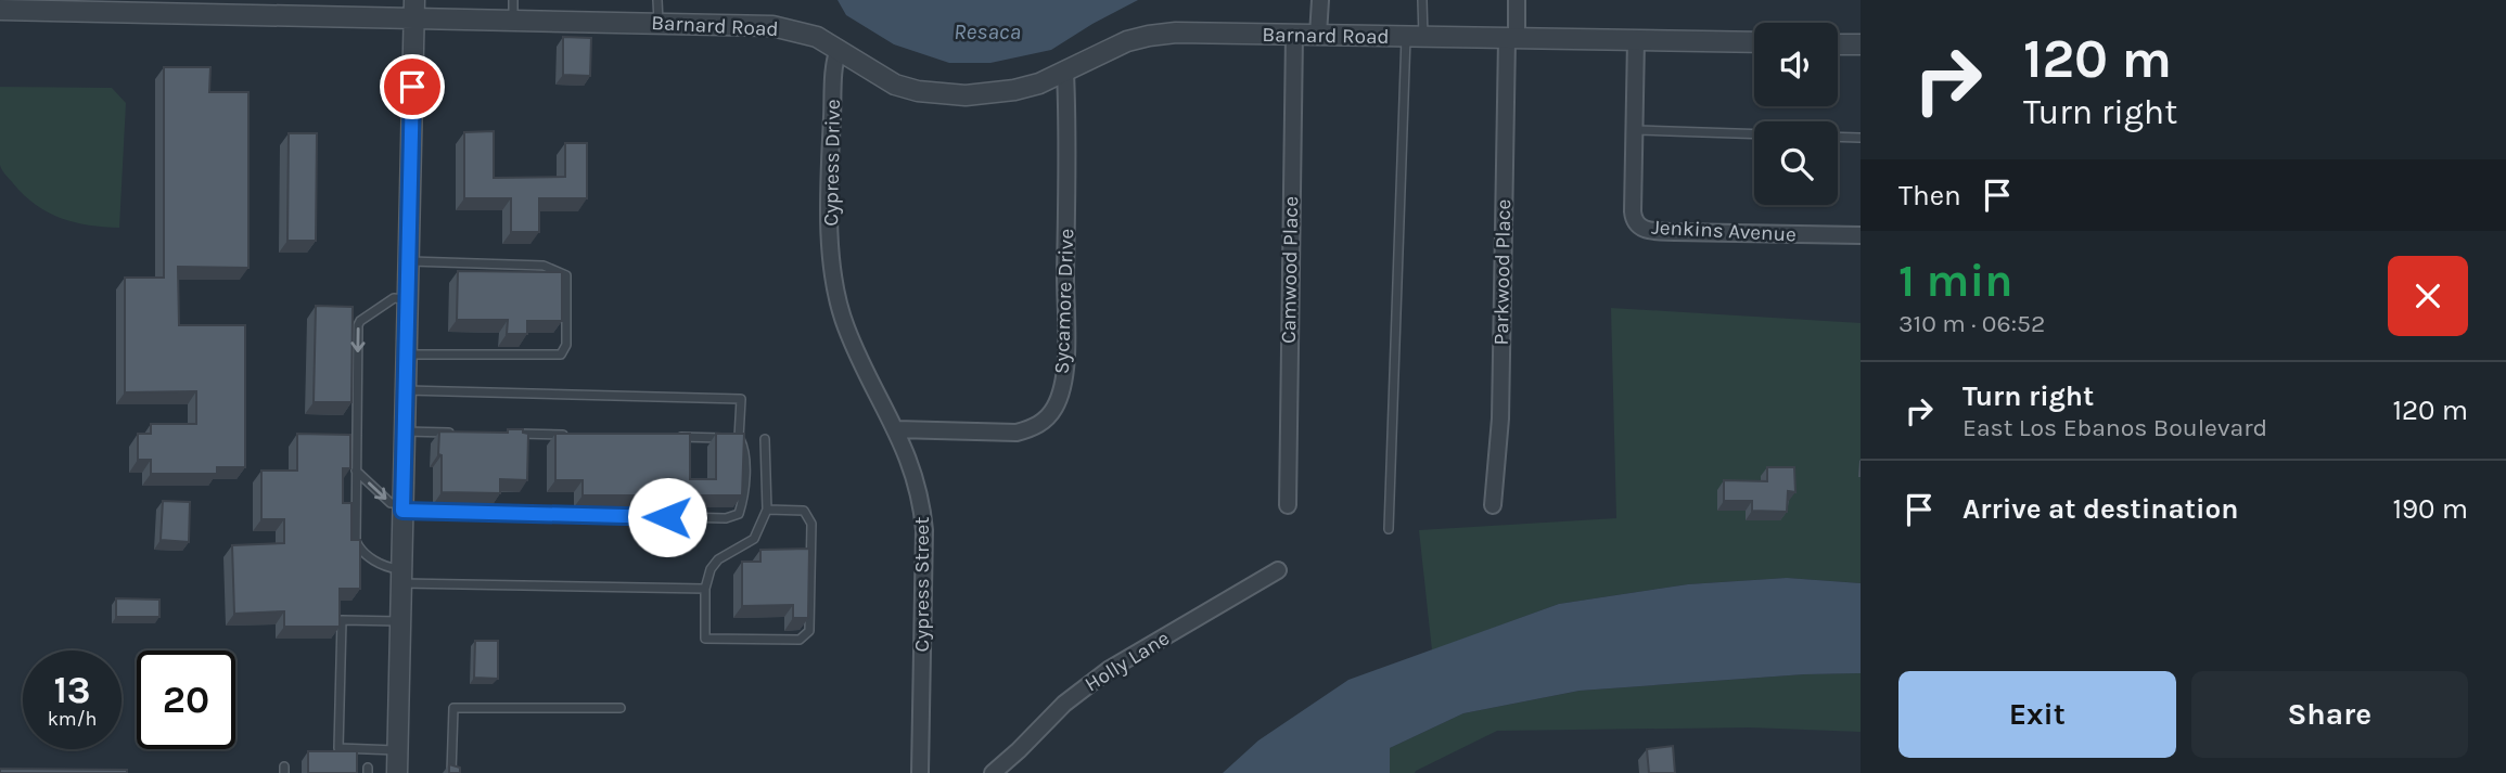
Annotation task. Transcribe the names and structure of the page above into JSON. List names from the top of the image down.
{
  "streets": {
    "street": [
      "Barnard Road",
      "Cypress Drive",
      "Jenkins Avenue",
      "Camwood Place",
      "Parkwood Place",
      "Sycamore Drive",
      "Cypress Street",
      "Holly Lane"
    ]
  },
  "crossings": [
    ["Barnard Road", "Cypress Drive"],
    ["Barnard Road", "Jenkins Avenue"],
    ["Barnard Road", "Camwood Place"],
    ["Barnard Road", "Parkwood Place"],
    ["Barnard Road", "Sycamore Drive"],
    ["Cypress Drive", "Cypress Street"],
    ["Sycamore Drive", "Cypress Street"]
  ],
  "water": ["Resaca"],
  "page": {
    "turn": ["120 m", "Turn right"],
    "then": "Then",
    "heading": ["1 min", "310 m · 06:52"],
    "list": [
      {
        "name": "Turn right",
        "note": "East Los Ebanos Boulevard",
        "value": "120 m"
      },
      {
        "name": "Arrive at destination",
        "value": "190 m"
      }
    ],
    "speed": "13 km/h",
    "limit": "20",
    "buttons": ["Exit", "Share"]
  }
}
